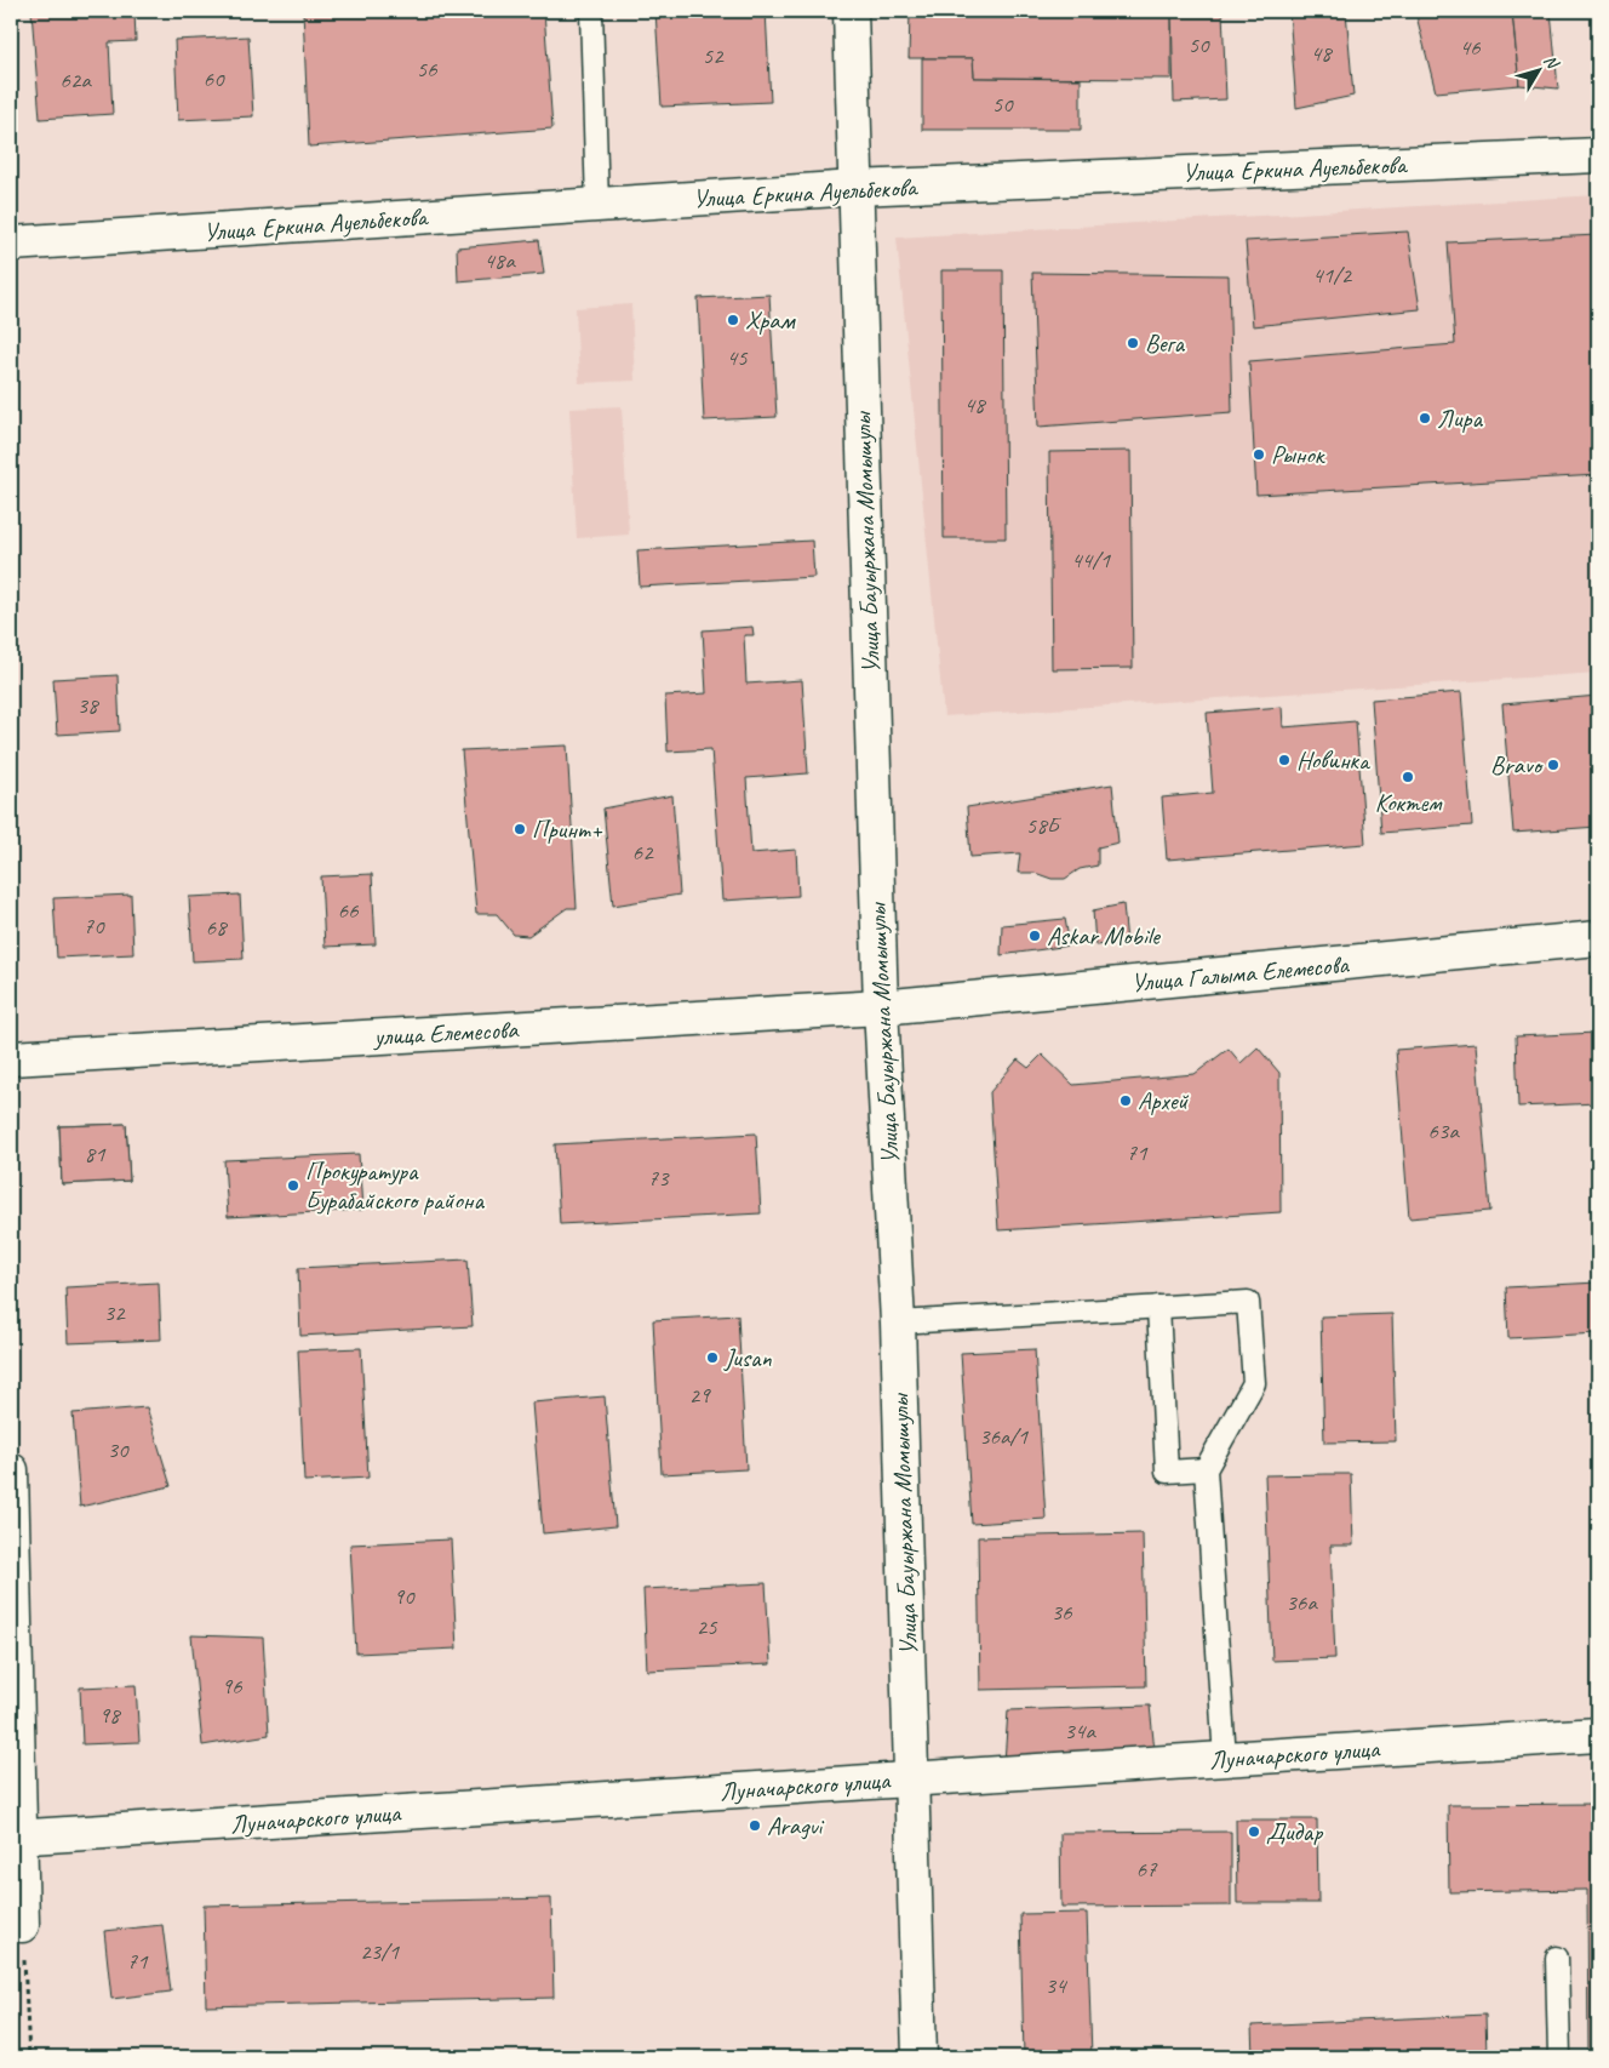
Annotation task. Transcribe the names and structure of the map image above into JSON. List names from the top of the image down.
{
  "streets": {
    "street": [
      "Улица Еркина Ауельбекова",
      "Улица Бауыржана Момышулы",
      "Улица Галыма Елемесова",
      "улица Елемесова",
      "Луначарского улица"
    ]
  },
  "crossings": [
    ["Улица Еркина Ауельбекова", "Улица Бауыржана Момышулы"],
    ["Улица Бауыржана Момышулы", "Улица Галыма Елемесова"],
    ["Улица Бауыржана Момышулы", "улица Елемесова"],
    ["Улица Бауыржана Момышулы", "Луначарского улица"],
    ["Улица Галыма Елемесова", "улица Елемесова"]
  ],
  "places": [
    "Храм",
    "Вега",
    "Лира",
    "Рынок",
    "Новинка",
    "Bravo",
    "Коктем",
    "Принт+",
    "Askar Mobile",
    "Архей",
    "Прокуратура Бурабайского района",
    "Jusan",
    "Aragvi",
    "Дидар"
  ],
  "house_numbers": [
    "50",
    "46",
    "48",
    "52",
    "56",
    "60",
    "62а",
    "50",
    "48а",
    "41/2",
    "45",
    "48",
    "44/1",
    "38",
    "58Б",
    "62",
    "66",
    "70",
    "68",
    "63а",
    "71",
    "81",
    "73",
    "32",
    "29",
    "36а/1",
    "30",
    "90",
    "36а",
    "36",
    "25",
    "96",
    "98",
    "34а",
    "67",
    "23/1",
    "71",
    "34"
  ],
  "north": "top right"
}
